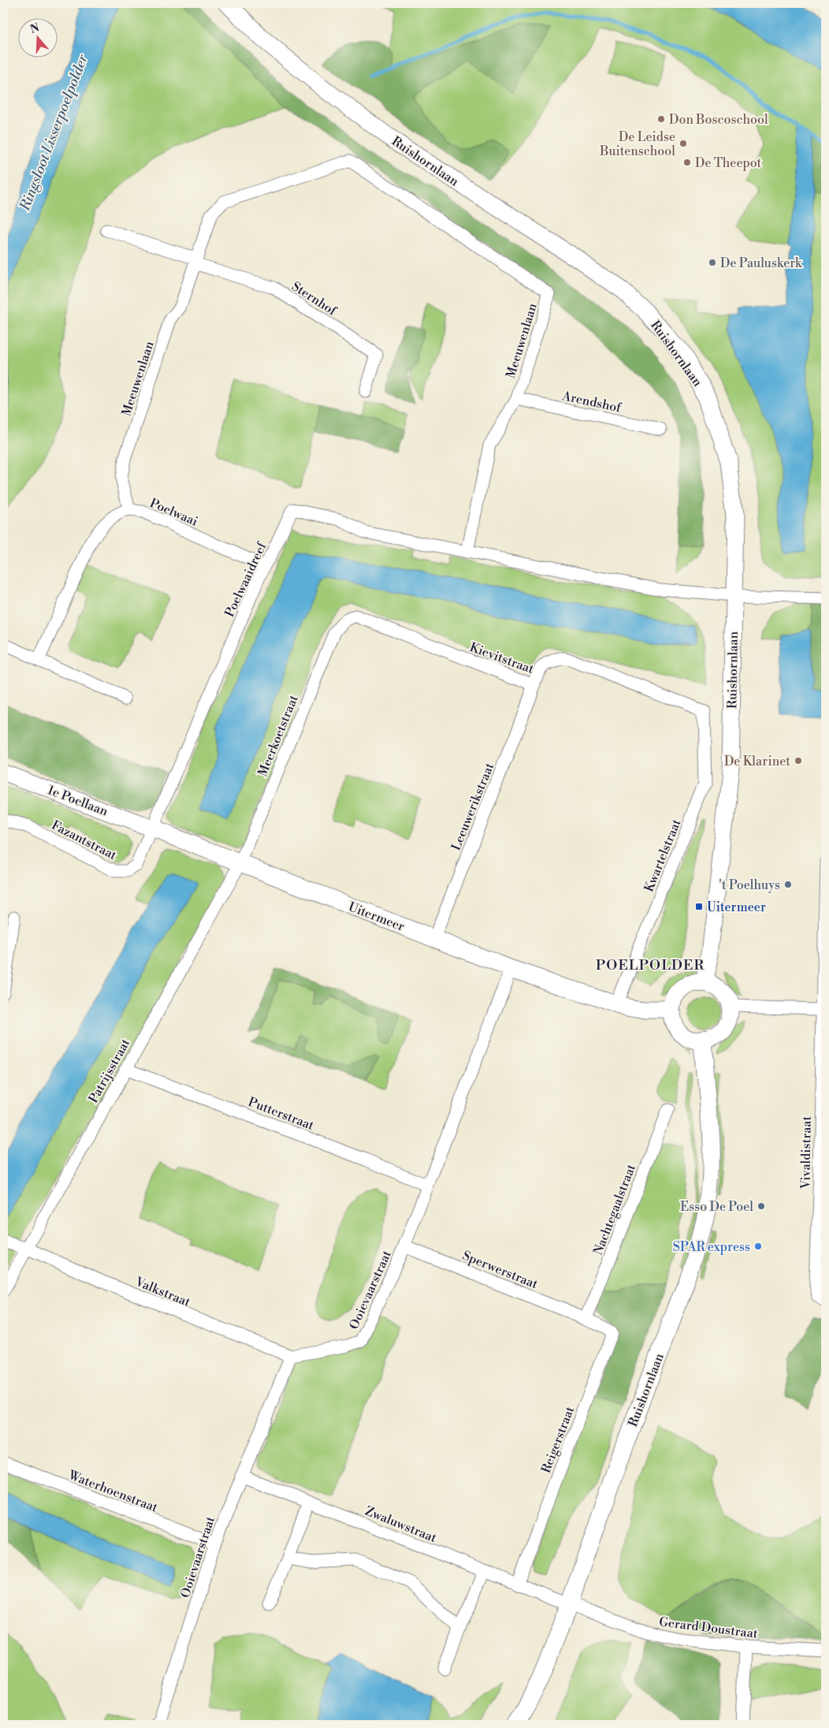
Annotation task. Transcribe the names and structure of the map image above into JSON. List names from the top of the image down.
{
  "streets": {
    "main road": ["Ruishornlaan", "1e Poellaan", "Uitermeer"],
    "street": [
      "Sternhof",
      "Meeuwenlaan",
      "Arendshof",
      "Poelwaai",
      "Poelwaaidreef",
      "Kievitstraat",
      "Meerkoetstraat",
      "Leeuwerikstraat",
      "Fazantstraat",
      "Kwartelstraat",
      "Patrijsstraat",
      "Putterstraat",
      "Vivaldistraat",
      "Nachtegaalstraat",
      "Sperwerstraat",
      "Ooievaarstraat",
      "Valkstraat",
      "Reigerstraat",
      "Waterhoenstraat",
      "Zwaluwstraat",
      "Gerard Doustraat"
    ]
  },
  "crossings": [
    ["Ruishornlaan", "Uitermeer"],
    ["Ruishornlaan", "Zwaluwstraat"],
    ["Ruishornlaan", "Gerard Doustraat"],
    ["Sternhof", "Meeuwenlaan"],
    ["Meeuwenlaan", "Arendshof"],
    ["Meeuwenlaan", "Poelwaai"],
    ["Meeuwenlaan", "Poelwaaidreef"],
    ["Poelwaai", "Poelwaaidreef"],
    ["Poelwaaidreef", "1e Poellaan"],
    ["Poelwaaidreef", "Fazantstraat"],
    ["Poelwaaidreef", "Uitermeer"],
    ["Kievitstraat", "Meerkoetstraat"],
    ["Kievitstraat", "Leeuwerikstraat"],
    ["Kievitstraat", "Kwartelstraat"],
    ["Meerkoetstraat", "Uitermeer"],
    ["Meerkoetstraat", "Patrijsstraat"],
    ["1e Poellaan", "Fazantstraat"],
    ["1e Poellaan", "Uitermeer"],
    ["Leeuwerikstraat", "Uitermeer"],
    ["Fazantstraat", "Uitermeer"],
    ["Kwartelstraat", "Uitermeer"],
    ["Uitermeer", "Patrijsstraat"],
    ["Uitermeer", "Ooievaarstraat"],
    ["Patrijsstraat", "Putterstraat"],
    ["Patrijsstraat", "Valkstraat"],
    ["Putterstraat", "Ooievaarstraat"],
    ["Nachtegaalstraat", "Sperwerstraat"],
    ["Nachtegaalstraat", "Reigerstraat"],
    ["Sperwerstraat", "Ooievaarstraat"],
    ["Sperwerstraat", "Reigerstraat"],
    ["Ooievaarstraat", "Valkstraat"],
    ["Ooievaarstraat", "Waterhoenstraat"],
    ["Ooievaarstraat", "Zwaluwstraat"],
    ["Reigerstraat", "Zwaluwstraat"],
    ["Zwaluwstraat", "Gerard Doustraat"]
  ],
  "districts": ["POELPOLDER"],
  "water": ["Ringsloot Lisserpoelpolder"],
  "places": {
    "other": [
      "Don Boscoschool",
      "De Leidse Buitenschool",
      "De Theepot",
      "De Pauluskerk",
      "De Klarinet",
      "'t Poelhuys",
      "Esso De Poel",
      "SPAR express"
    ],
    "transit": ["Uitermeer"]
  },
  "north": "top"
}
